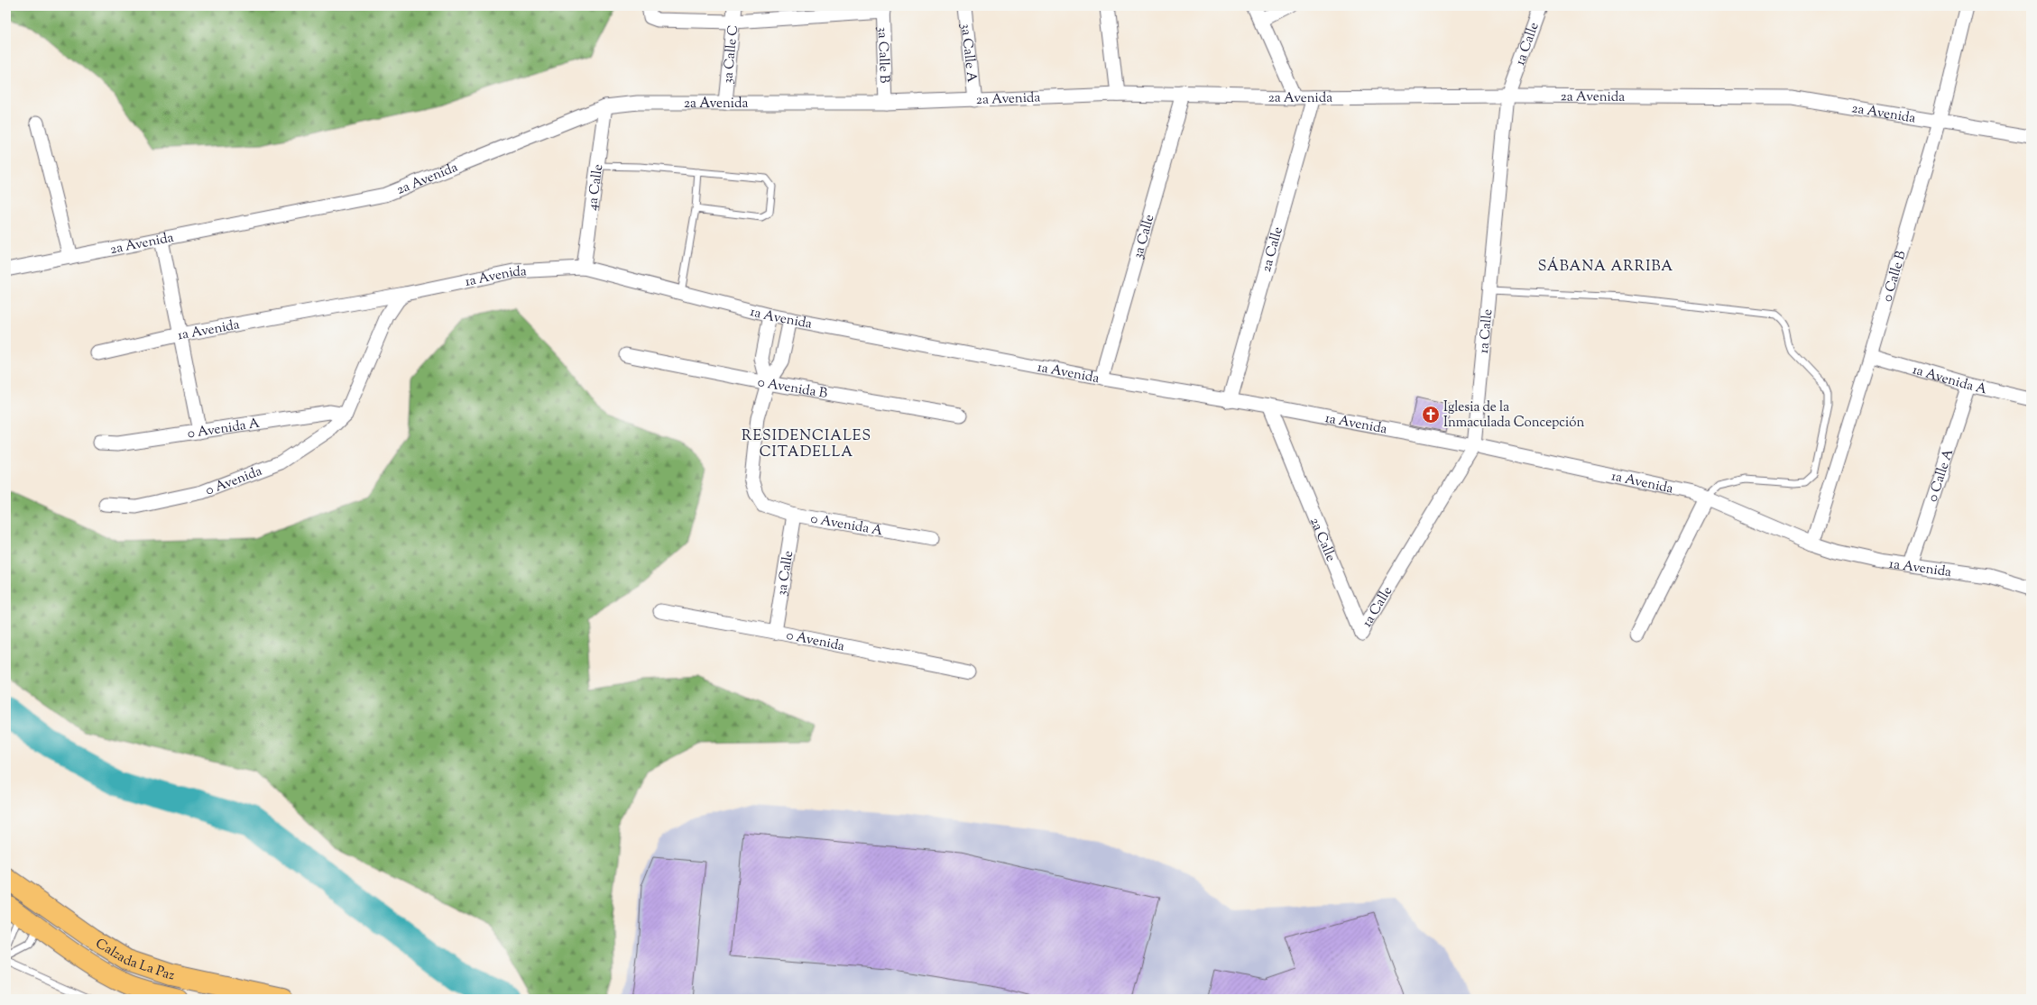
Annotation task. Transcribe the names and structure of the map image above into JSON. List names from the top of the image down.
{
  "streets": {
    "main road": ["Calzada La Paz"],
    "street": [
      "1a Calle",
      "3a Calle A",
      "3a Calle C",
      "3a Calle B",
      "2a Avenida",
      "4a Calle",
      "3a Calle",
      "2a Calle",
      "0 Calle B",
      "1a Avenida",
      "1a Avenida A",
      "0 Avenida B",
      "0 Avenida A",
      "0 Calle A",
      "0 Avenida"
    ]
  },
  "crossings": [
    ["1a Calle", "2a Avenida"],
    ["1a Calle", "2a Calle"],
    ["1a Calle", "1a Avenida"],
    ["3a Calle A", "2a Avenida"],
    ["3a Calle C", "2a Avenida"],
    ["3a Calle B", "2a Avenida"],
    ["2a Avenida", "4a Calle"],
    ["2a Avenida", "3a Calle"],
    ["2a Avenida", "2a Calle"],
    ["2a Avenida", "0 Calle B"],
    ["4a Calle", "1a Avenida"],
    ["3a Calle", "1a Avenida"],
    ["3a Calle", "0 Avenida A"],
    ["3a Calle", "0 Avenida"],
    ["2a Calle", "1a Avenida"],
    ["0 Calle B", "1a Avenida"],
    ["0 Calle B", "1a Avenida A"],
    ["1a Avenida", "0 Calle A"],
    ["1a Avenida A", "0 Calle A"],
    ["0 Avenida B", "0 Avenida A"],
    ["0 Avenida A", "0 Avenida"]
  ],
  "districts": ["SÁBANA ARRIBA", "RESIDENCIALES CITADELLA"],
  "places": {
    "church": ["Iglesia de la Inmaculada Concepción"]
  }
}
